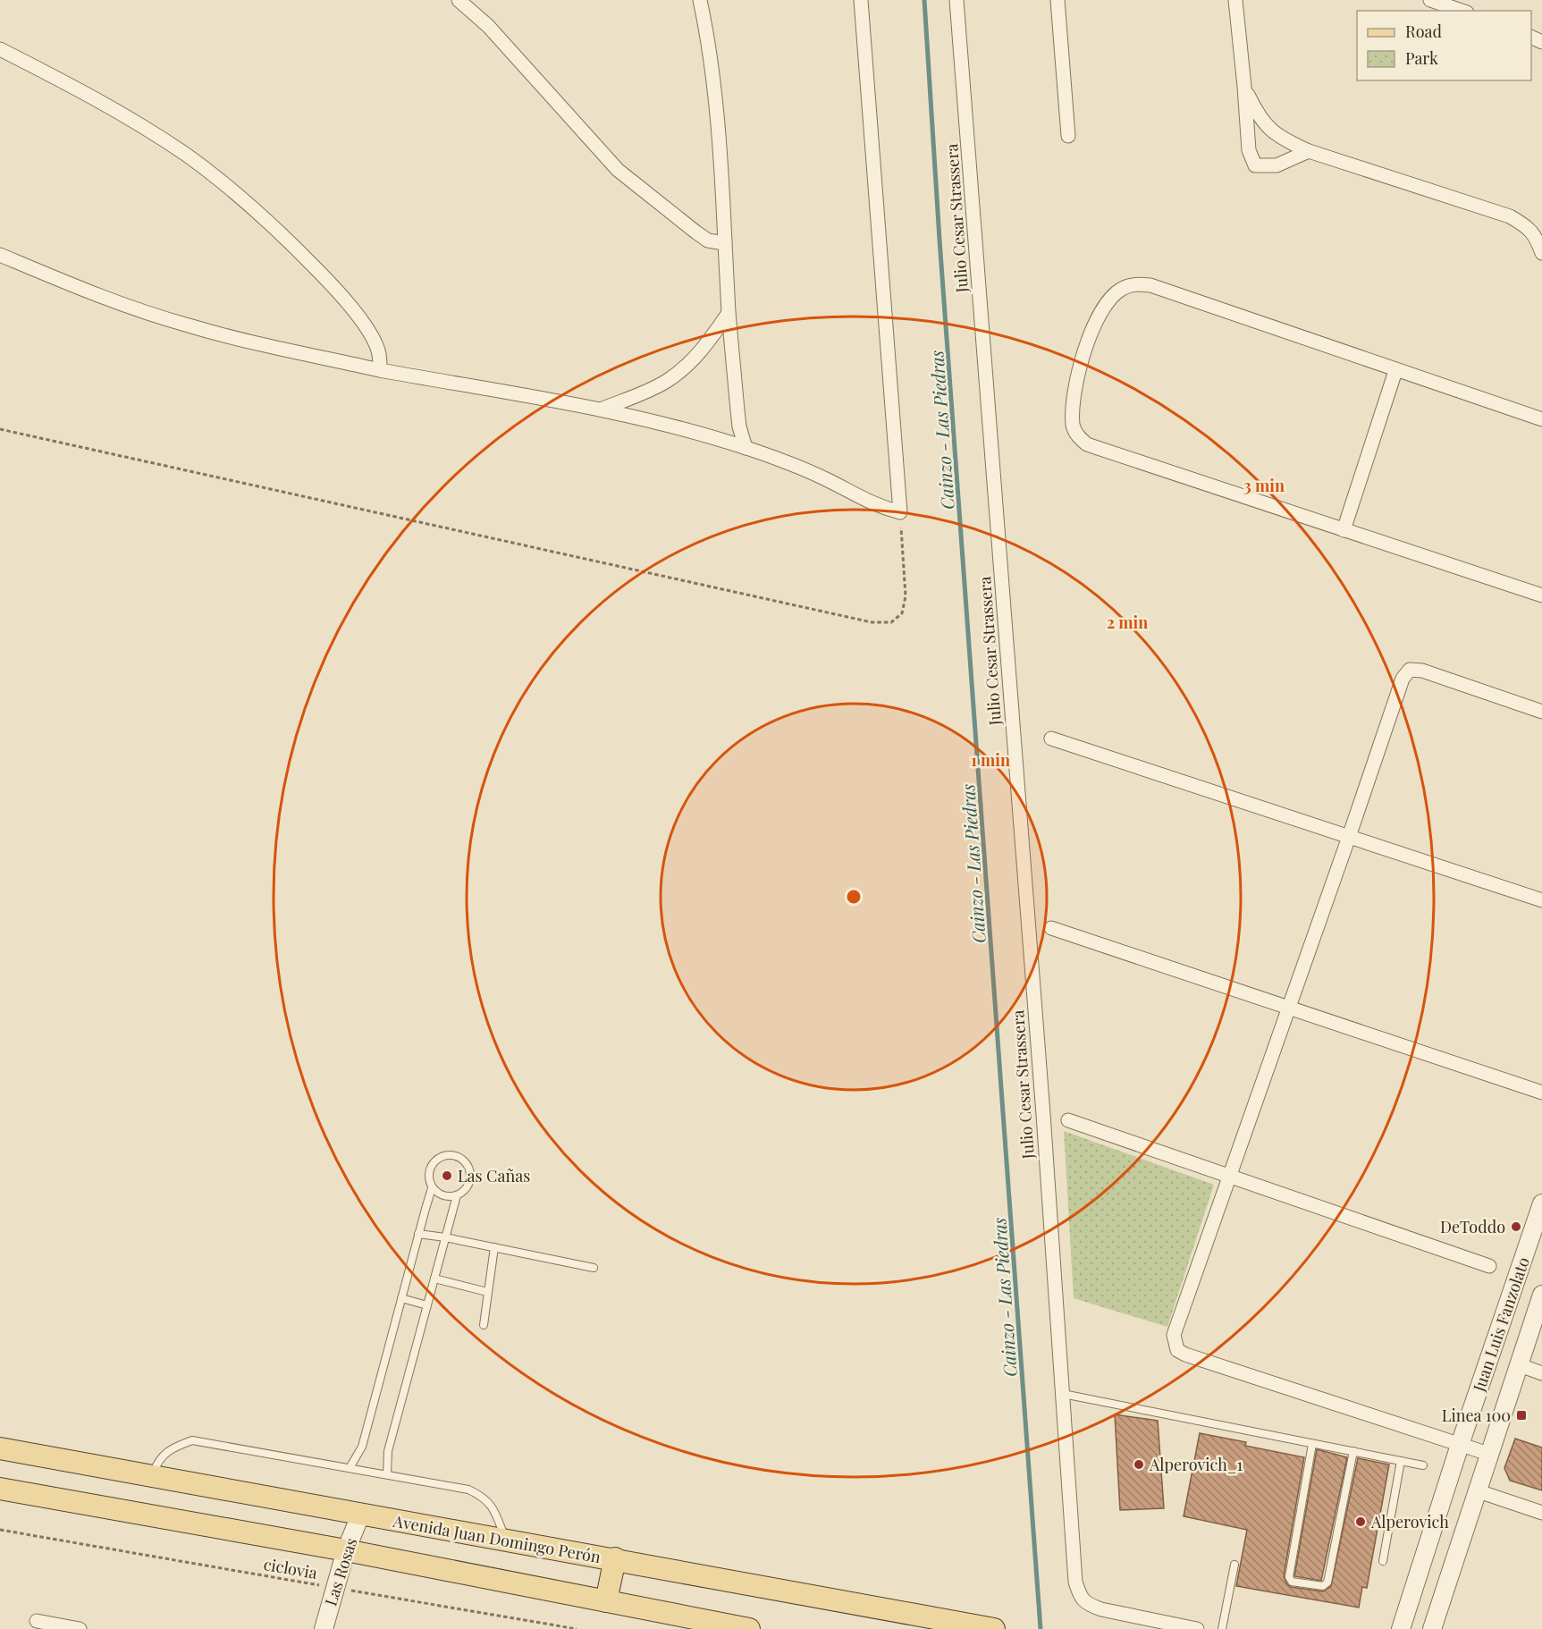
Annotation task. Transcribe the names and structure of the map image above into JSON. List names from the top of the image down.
{
  "streets": {
    "main road": ["Avenida Juan Domingo Perón"],
    "street": ["Julio Cesar Strassera", "Juan Luis Fanzolato", "Las Rosas"],
    "path": ["ciclovia"]
  },
  "crossings": [
    ["Avenida Juan Domingo Perón", "Las Rosas"],
    ["ciclovia", "Las Rosas"]
  ],
  "water": ["Cainzo - Las Piedras"],
  "places": {
    "other": [
      "Las Cañas",
      "DeToddo",
      "Alperovich_1",
      "Alperovich"
    ],
    "transit": ["Linea 100"]
  },
  "legend": ["Road", "Park"],
  "rings": ["3 min", "2 min", "1 min"]
}
